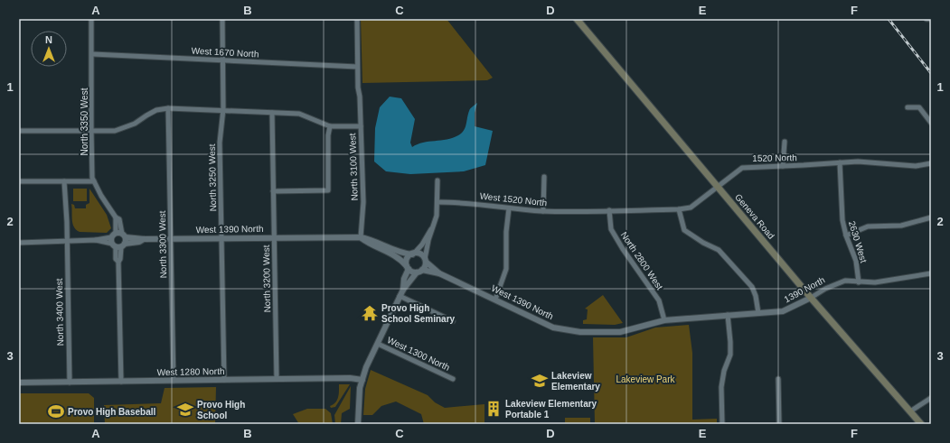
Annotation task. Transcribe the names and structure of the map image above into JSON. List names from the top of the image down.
{
  "streets": {
    "main road": ["Geneva Road"],
    "street": [
      "West 1670 North",
      "North 3350 West",
      "1520 North",
      "North 3100 West",
      "North 3250 West",
      "West 1520 North",
      "West 1390 North",
      "2630 West",
      "North 3300 West",
      "North 2800 West",
      "North 3200 West",
      "1390 North",
      "North 3400 West",
      "West 1300 North",
      "West 1280 North"
    ]
  },
  "crossings": [
    ["West 1670 North", "North 3350 West"],
    ["West 1670 North", "North 3100 West"],
    ["West 1670 North", "North 3250 West"],
    ["North 3350 West", "West 1390 North"],
    ["1520 North", "West 1520 North"],
    ["1520 North", "Geneva Road"],
    ["1520 North", "2630 West"],
    ["1520 North", "North 2800 West"],
    ["North 3100 West", "West 1390 North"],
    ["North 3250 West", "West 1390 North"],
    ["North 3250 West", "West 1280 North"],
    ["West 1520 North", "North 2800 West"],
    ["Geneva Road", "1390 North"],
    ["West 1390 North", "North 3300 West"],
    ["West 1390 North", "North 2800 West"],
    ["West 1390 North", "North 3200 West"],
    ["West 1390 North", "1390 North"],
    ["West 1390 North", "North 3400 West"],
    ["2630 West", "1390 North"],
    ["North 3300 West", "West 1280 North"],
    ["North 2800 West", "1390 North"],
    ["North 3200 West", "West 1280 North"],
    ["North 3400 West", "West 1280 North"]
  ],
  "parks": ["Lakeview Park"],
  "places": {
    "temple": ["Provo High School Seminary"],
    "school or university": ["Lakeview Elementary", "Provo High School"],
    "building": ["Lakeview Elementary Portable 1"],
    "sports": ["Provo High Baseball"]
  },
  "north": "top",
  "grid": {
    "columns": [
      "A",
      "B",
      "C",
      "D",
      "E",
      "F"
    ],
    "rows": ["1", "2", "3"]
  }
}
